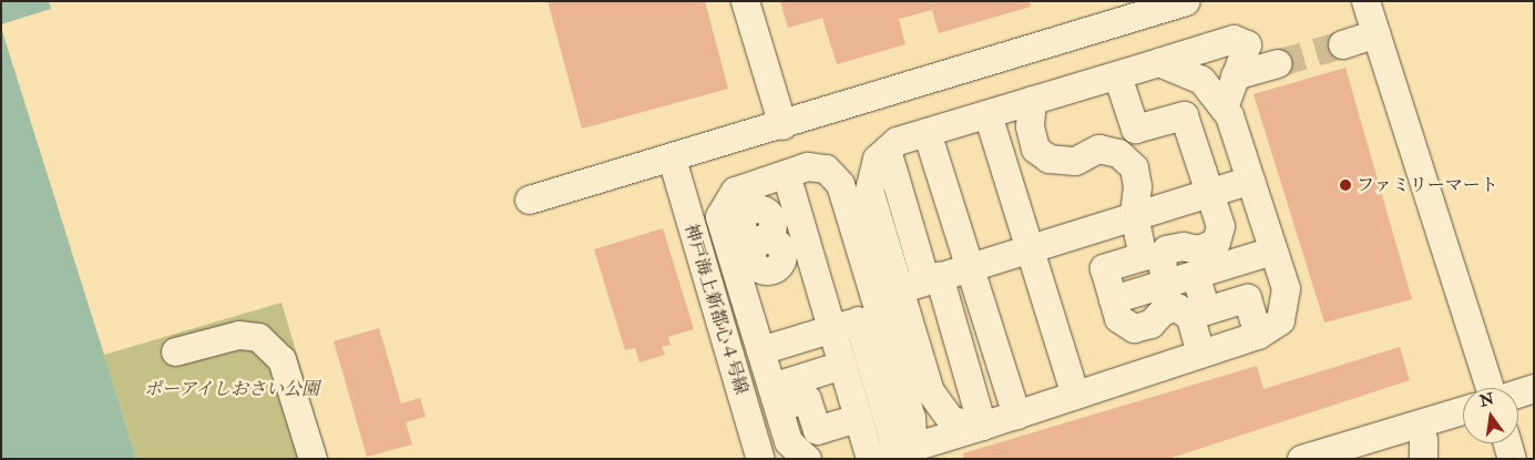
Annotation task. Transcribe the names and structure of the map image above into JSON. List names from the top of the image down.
{
  "streets": {
    "street": ["神戸海上新都心４号線"]
  },
  "parks": ["ポーアイしおさい公園"],
  "places": ["ファミリーマート"],
  "north": "top"
}
